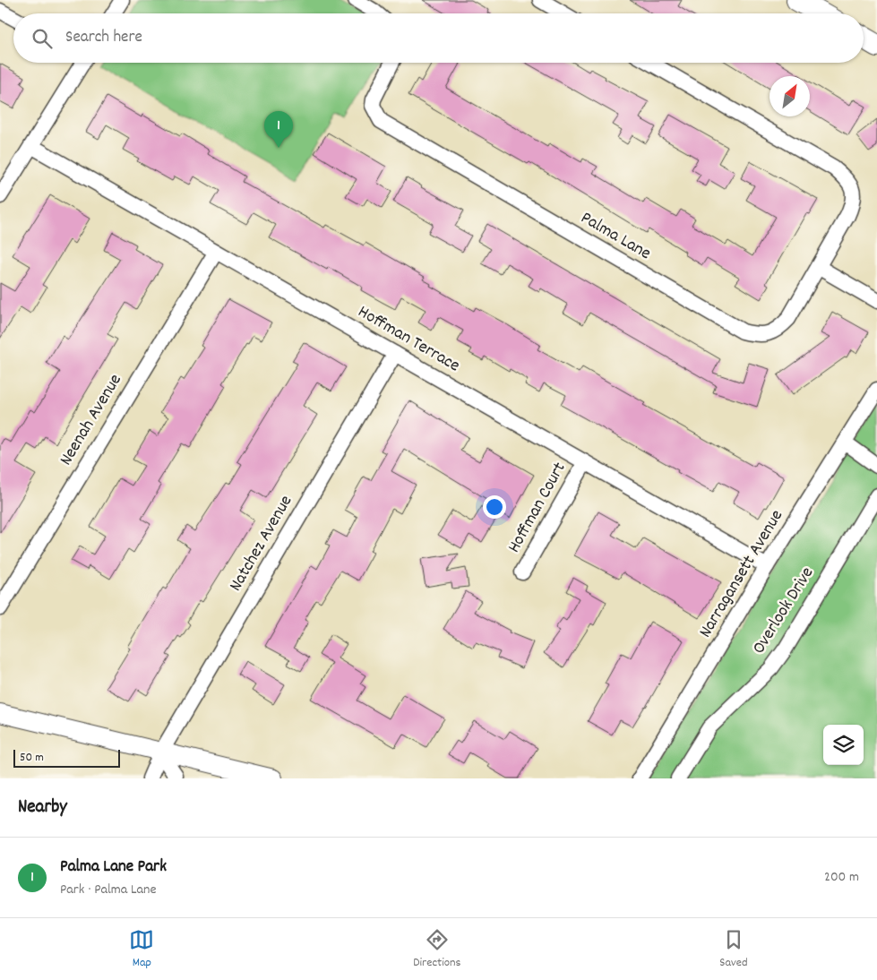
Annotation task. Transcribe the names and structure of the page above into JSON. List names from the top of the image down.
{
  "streets": {
    "street": [
      "Palma Lane",
      "Hoffman Terrace",
      "Neenah Avenue",
      "Hoffman Court",
      "Natchez Avenue",
      "Narragansett Avenue",
      "Overlook Drive"
    ]
  },
  "crossings": [
    ["Hoffman Terrace", "Neenah Avenue"],
    ["Hoffman Terrace", "Hoffman Court"],
    ["Hoffman Terrace", "Natchez Avenue"],
    ["Hoffman Terrace", "Narragansett Avenue"]
  ],
  "scale_bar": "50 m",
  "north": "top right",
  "page": {
    "search": "Search here",
    "pins": "1",
    "scale": "50 m",
    "heading": "Nearby",
    "list": [
      {
        "mark": "1",
        "name": "Palma Lane Park",
        "note": "Park · Palma Lane",
        "value": "200 m"
      }
    ],
    "nav": ["Map", "Directions", "Saved"]
  }
}
